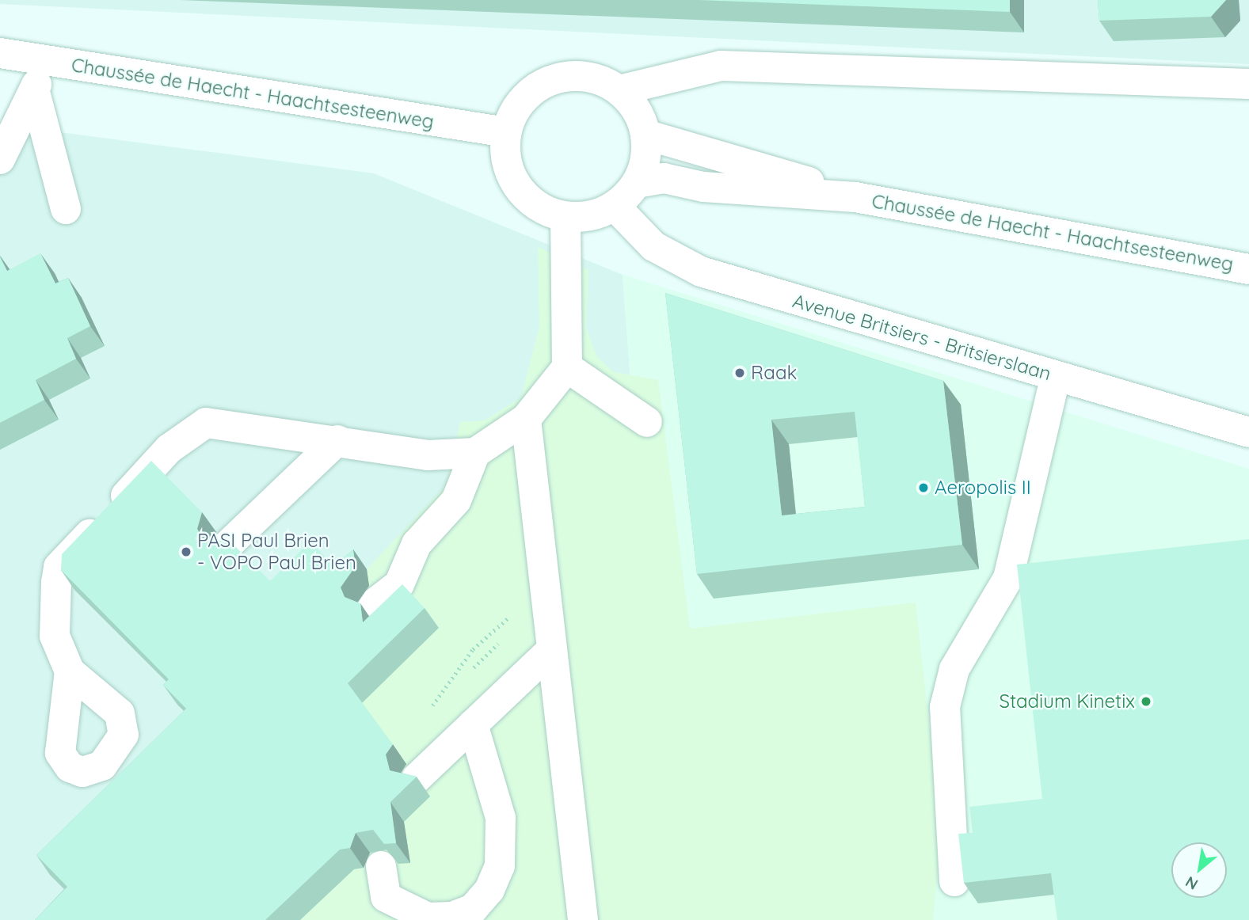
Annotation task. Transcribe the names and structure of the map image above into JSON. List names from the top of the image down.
{
  "streets": {
    "street": ["Chaussée de Haecht - Haachtsesteenweg", "Avenue Britsiers - Britsierslaan"]
  },
  "crossings": [
    ["Chaussée de Haecht - Haachtsesteenweg", "Avenue Britsiers - Britsierslaan"]
  ],
  "places": [
    "Raak",
    "Aeropolis II",
    "PASI Paul Brien - VOPO Paul Brien",
    "Stadium Kinetix"
  ],
  "north": "bottom left"
}
